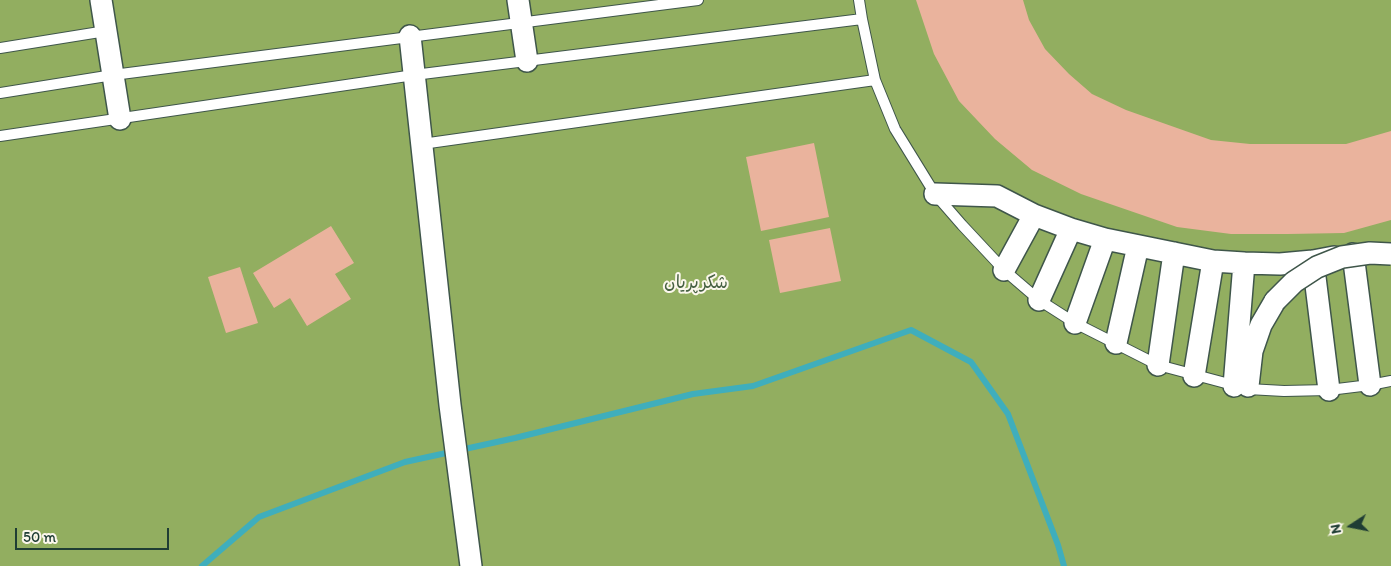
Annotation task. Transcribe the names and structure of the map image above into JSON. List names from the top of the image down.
{
  "parks": ["شکرپریاں"],
  "scale_bar": "50 m",
  "north": "left"
}
